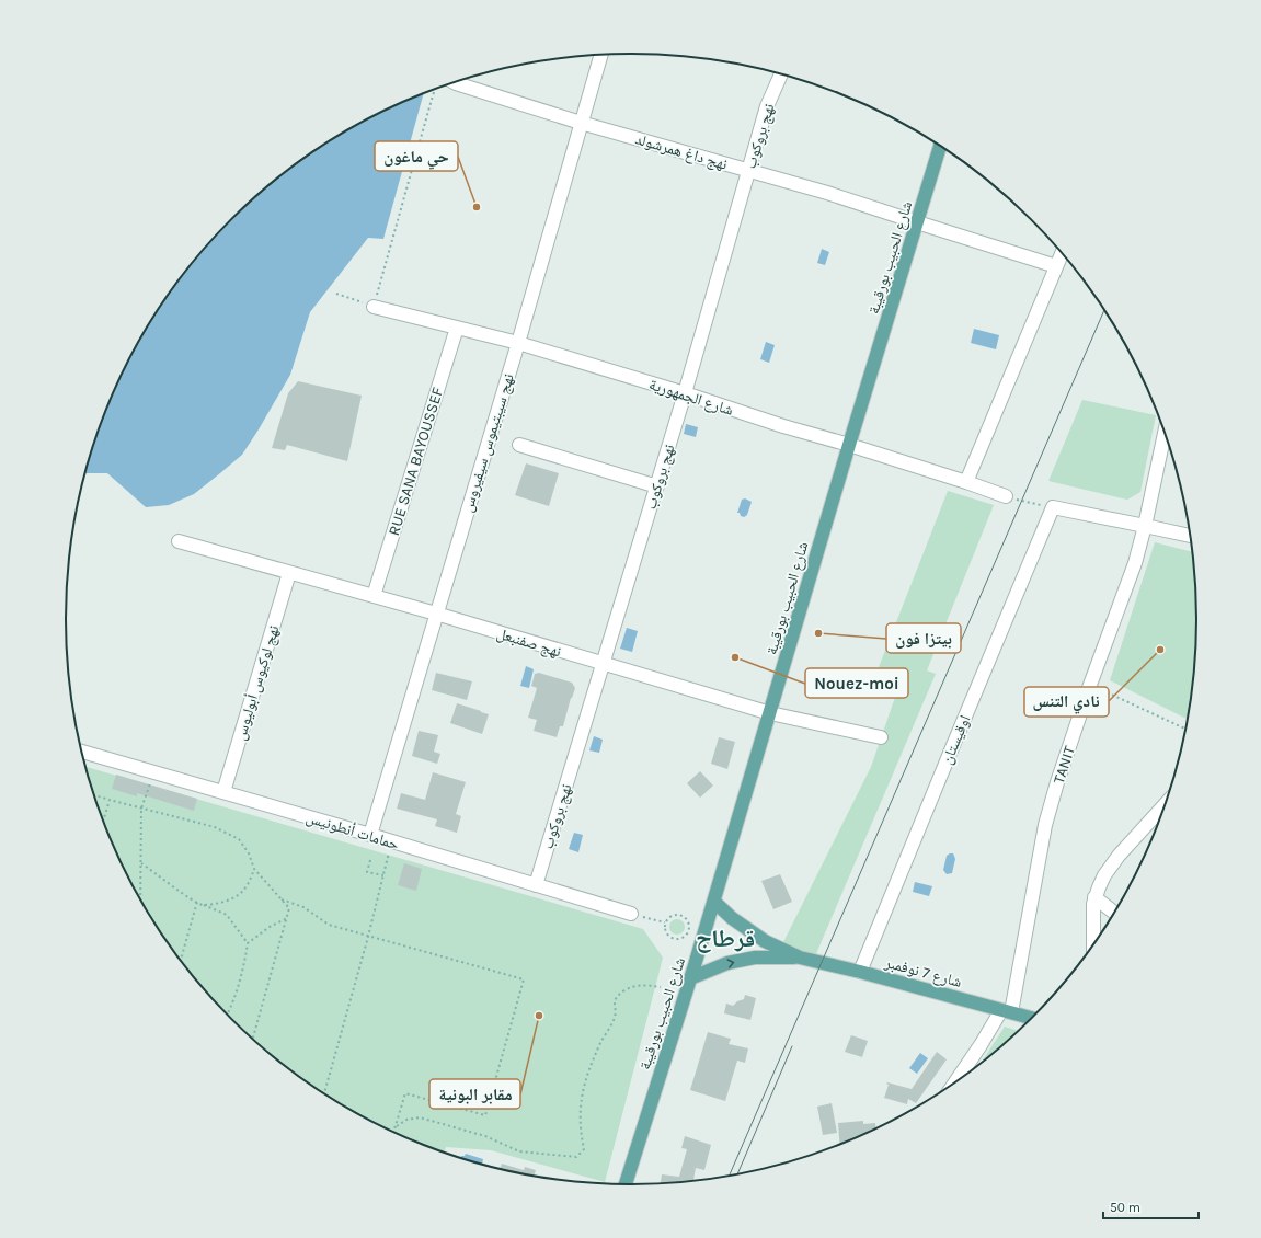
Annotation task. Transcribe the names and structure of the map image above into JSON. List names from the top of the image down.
{
  "streets": {
    "main road": ["شارع الحبيب بورقيبة", "شارع 7 نوفمبر"],
    "street": [
      "نهج بروكوب",
      "نهج داغ همرشولد",
      "شارع الجمهورية",
      "نهج سيبتيموس سيفيروس",
      "RUE SANA BAYOUSSEF",
      "نهج صفنبعل",
      "نهج لوكيوس أبوليوس",
      "اوقيستان",
      "TANIT",
      "حمامات أنطونيس"
    ]
  },
  "crossings": [
    ["نهج بروكوب", "نهج داغ همرشولد"],
    ["نهج بروكوب", "شارع الجمهورية"],
    ["نهج بروكوب", "نهج صفنبعل"],
    ["نهج بروكوب", "حمامات أنطونيس"],
    ["نهج داغ همرشولد", "شارع الحبيب بورقيبة"],
    ["نهج داغ همرشولد", "نهج سيبتيموس سيفيروس"],
    ["شارع الحبيب بورقيبة", "شارع الجمهورية"],
    ["شارع الحبيب بورقيبة", "نهج صفنبعل"],
    ["شارع الحبيب بورقيبة", "شارع 7 نوفمبر"],
    ["شارع الجمهورية", "نهج سيبتيموس سيفيروس"],
    ["شارع الجمهورية", "RUE SANA BAYOUSSEF"],
    ["نهج سيبتيموس سيفيروس", "نهج صفنبعل"],
    ["نهج سيبتيموس سيفيروس", "حمامات أنطونيس"],
    ["RUE SANA BAYOUSSEF", "نهج صفنبعل"],
    ["نهج صفنبعل", "نهج لوكيوس أبوليوس"],
    ["نهج لوكيوس أبوليوس", "حمامات أنطونيس"],
    ["اوقيستان", "شارع 7 نوفمبر"],
    ["TANIT", "شارع 7 نوفمبر"]
  ],
  "districts": ["قرطاج"],
  "places": [
    "حي ماغون",
    "بيتزا فون",
    "نادي التنس",
    "Nouez-moi",
    "مقابر البونية"
  ],
  "scale_bar": "50 m"
}
